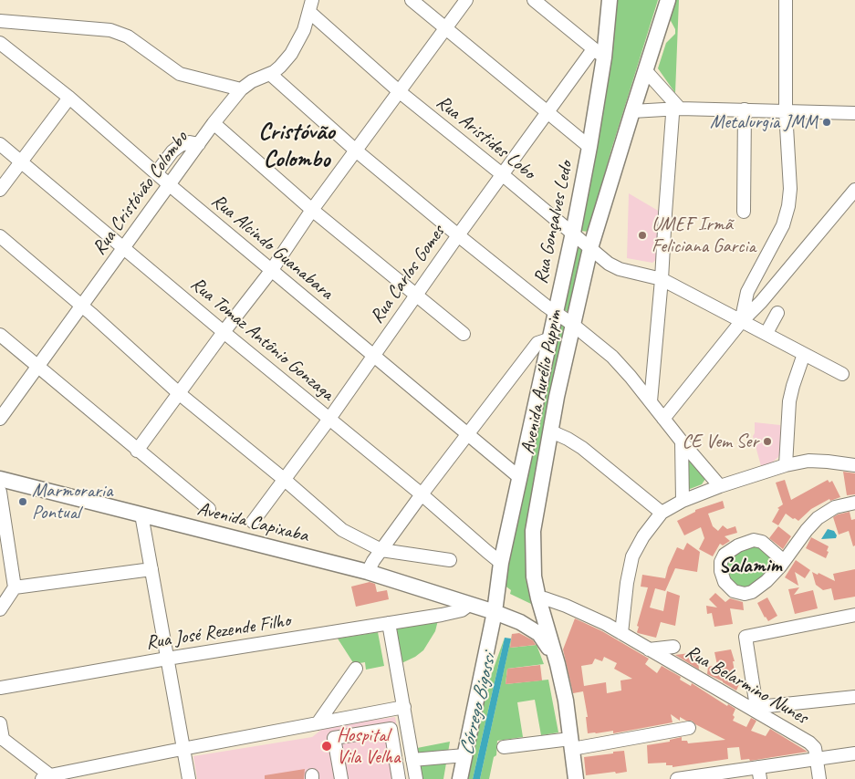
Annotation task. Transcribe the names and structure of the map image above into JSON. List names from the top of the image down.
{
  "streets": {
    "main road": ["Rua Gonçalves Ledo", "Avenida Aurélio Puppim", "Avenida Capixaba"],
    "street": [
      "Rua Aristides Lobo",
      "Rua Cristóvão Colombo",
      "Rua Alcindo Guanabara",
      "Rua Carlos Gomes",
      "Rua Tomaz Antônio Gonzaga",
      "Rua José Rezende Filho",
      "Rua Belarmino Nunes"
    ]
  },
  "crossings": [
    ["Rua Aristides Lobo", "Rua Cristóvão Colombo"],
    ["Rua Aristides Lobo", "Rua Gonçalves Ledo"],
    ["Rua Aristides Lobo", "Rua Carlos Gomes"],
    ["Rua Aristides Lobo", "Avenida Aurélio Puppim"],
    ["Rua Cristóvão Colombo", "Rua Alcindo Guanabara"],
    ["Rua Cristóvão Colombo", "Rua Tomaz Antônio Gonzaga"],
    ["Rua Gonçalves Ledo", "Rua Alcindo Guanabara"],
    ["Rua Gonçalves Ledo", "Rua Carlos Gomes"],
    ["Rua Gonçalves Ledo", "Rua Tomaz Antônio Gonzaga"],
    ["Rua Gonçalves Ledo", "Avenida Capixaba"],
    ["Rua Alcindo Guanabara", "Rua Carlos Gomes"],
    ["Rua Carlos Gomes", "Rua Tomaz Antônio Gonzaga"],
    ["Avenida Aurélio Puppim", "Avenida Capixaba"],
    ["Avenida Aurélio Puppim", "Rua Belarmino Nunes"],
    ["Avenida Capixaba", "Rua José Rezende Filho"]
  ],
  "districts": ["Cristóvão Colombo", "Salamim"],
  "water": ["Córrego Bigossi"],
  "places": [
    "Metalurgia JMM",
    "UMEF Irmã Feliciana Garcia",
    "CE Vem Ser",
    "Marmoraria Pontual",
    "Hospital Vila Velha"
  ]
}
